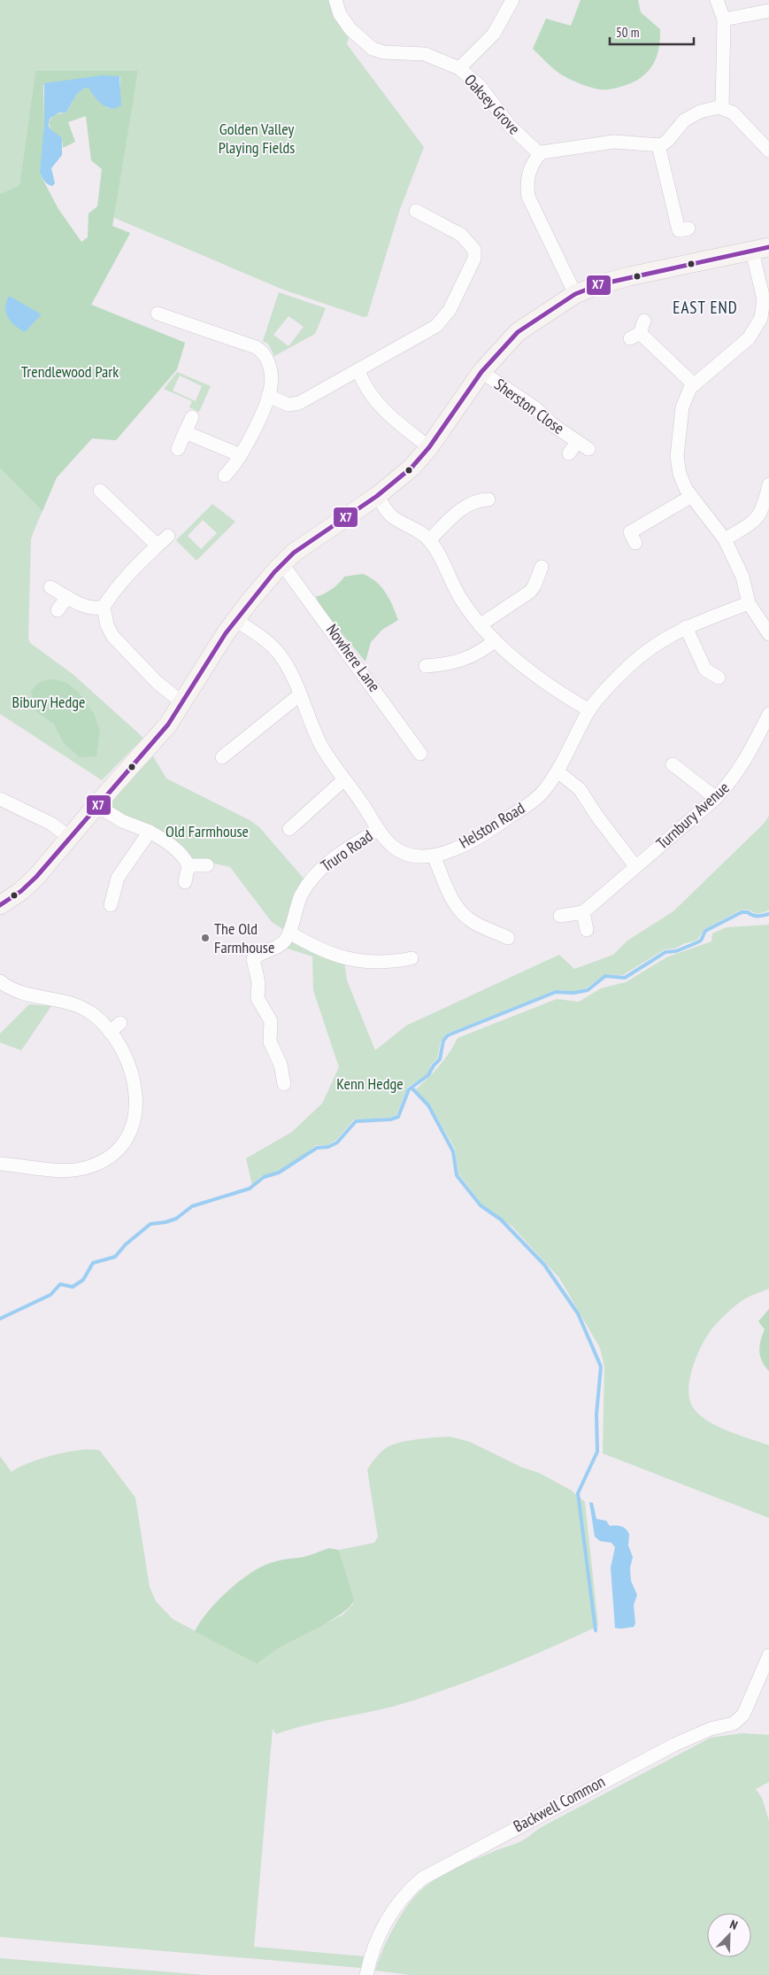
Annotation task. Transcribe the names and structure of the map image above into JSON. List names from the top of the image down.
{
  "streets": {
    "street": [
      "Oaksey Grove",
      "Sherston Close",
      "Nowhere Lane",
      "Turnbury Avenue",
      "Helston Road",
      "Truro Road",
      "Backwell Common"
    ]
  },
  "crossings": [
    ["Helston Road", "Truro Road"]
  ],
  "districts": ["EAST END"],
  "parks": [
    "Golden Valley Playing Fields",
    "Trendlewood Park",
    "Bibury Hedge",
    "Old Farmhouse",
    "Kenn Hedge"
  ],
  "places": ["The Old Farmhouse"],
  "lines": ["transit line X7"],
  "scale_bar": "50 m",
  "north": "top right"
}
